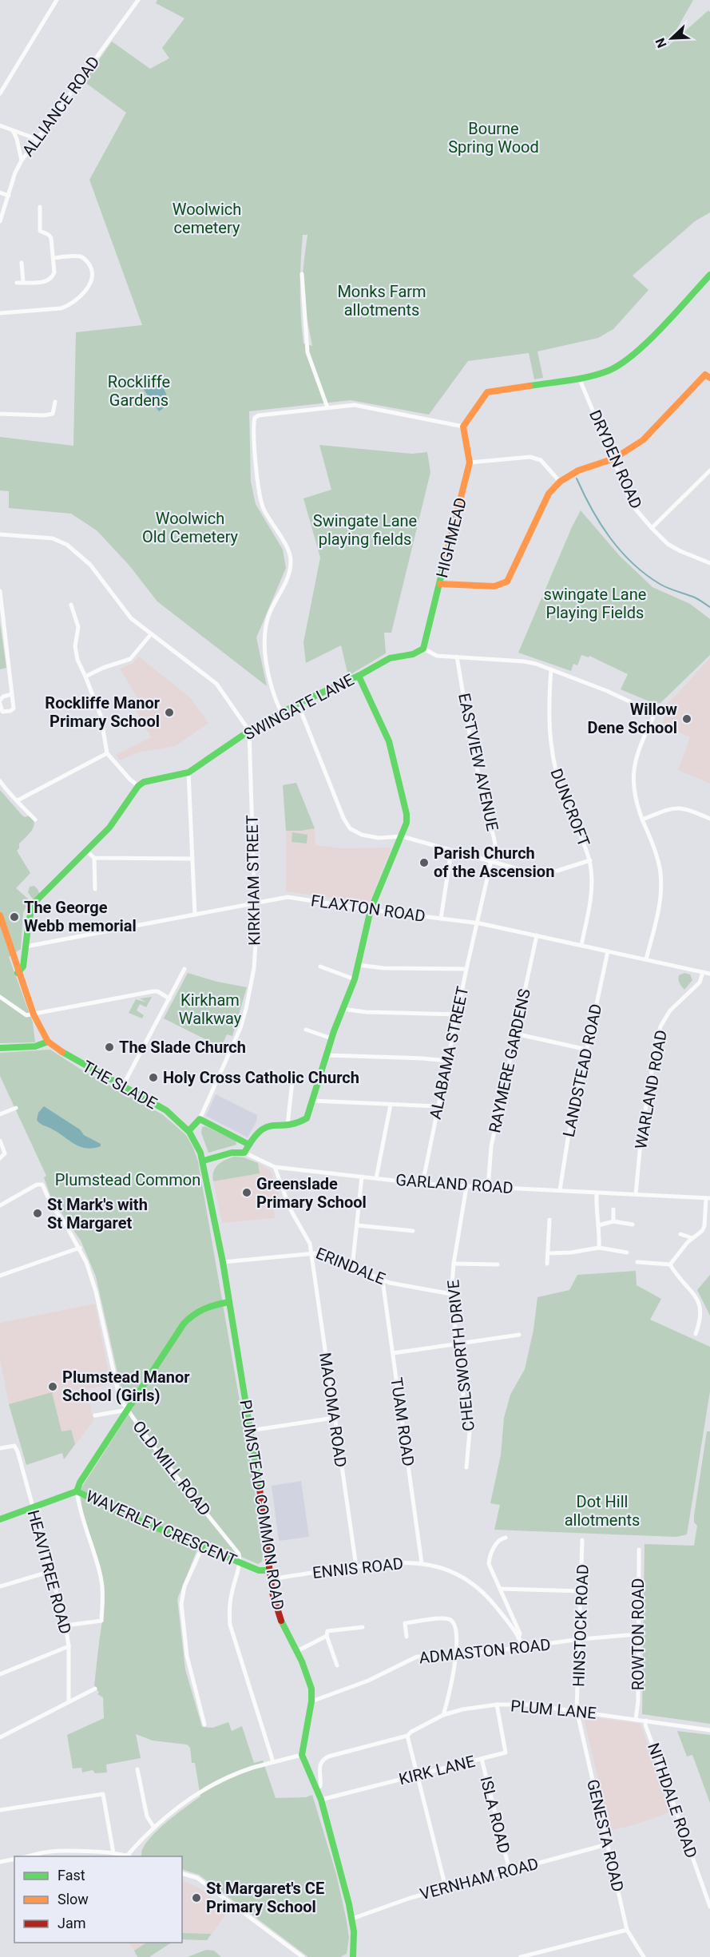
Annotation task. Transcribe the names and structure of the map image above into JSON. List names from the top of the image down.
{
  "streets": {
    "street": [
      "ALLIANCE ROAD",
      "DRYDEN ROAD",
      "HIGHMEAD",
      "SWINGATE LANE",
      "EASTVIEW AVENUE",
      "DUNCROFT",
      "KIRKHAM STREET",
      "FLAXTON ROAD",
      "ALABAMA STREET",
      "RAYMERE GARDENS",
      "LANDSTEAD ROAD",
      "THE SLADE",
      "WARLAND ROAD",
      "GARLAND ROAD",
      "ERINDALE",
      "CHELSWORTH DRIVE",
      "MACOMA ROAD",
      "TUAM ROAD",
      "OLD MILL ROAD",
      "PLUMSTEAD COMMON ROAD",
      "WAVERLEY CRESCENT",
      "ENNIS ROAD",
      "HEAVITREE ROAD",
      "HINSTOCK ROAD",
      "ROWTON ROAD",
      "ADMASTON ROAD",
      "PLUM LANE",
      "KIRK LANE",
      "NITHDALE ROAD",
      "ISLA ROAD",
      "GENESTA ROAD",
      "VERNHAM ROAD"
    ]
  },
  "crossings": [
    ["HIGHMEAD", "SWINGATE LANE"],
    ["SWINGATE LANE", "KIRKHAM STREET"],
    ["EASTVIEW AVENUE", "FLAXTON ROAD"],
    ["EASTVIEW AVENUE", "ALABAMA STREET"],
    ["DUNCROFT", "FLAXTON ROAD"],
    ["KIRKHAM STREET", "FLAXTON ROAD"],
    ["KIRKHAM STREET", "THE SLADE"],
    ["KIRKHAM STREET", "PLUMSTEAD COMMON ROAD"],
    ["FLAXTON ROAD", "ALABAMA STREET"],
    ["FLAXTON ROAD", "RAYMERE GARDENS"],
    ["FLAXTON ROAD", "LANDSTEAD ROAD"],
    ["FLAXTON ROAD", "WARLAND ROAD"],
    ["ALABAMA STREET", "GARLAND ROAD"],
    ["RAYMERE GARDENS", "GARLAND ROAD"],
    ["LANDSTEAD ROAD", "GARLAND ROAD"],
    ["THE SLADE", "PLUMSTEAD COMMON ROAD"],
    ["WARLAND ROAD", "GARLAND ROAD"],
    ["GARLAND ROAD", "ERINDALE"],
    ["GARLAND ROAD", "CHELSWORTH DRIVE"],
    ["ERINDALE", "CHELSWORTH DRIVE"],
    ["ERINDALE", "MACOMA ROAD"],
    ["ERINDALE", "TUAM ROAD"],
    ["MACOMA ROAD", "ENNIS ROAD"],
    ["TUAM ROAD", "ENNIS ROAD"],
    ["OLD MILL ROAD", "WAVERLEY CRESCENT"],
    ["PLUMSTEAD COMMON ROAD", "WAVERLEY CRESCENT"],
    ["PLUMSTEAD COMMON ROAD", "ENNIS ROAD"],
    ["PLUMSTEAD COMMON ROAD", "ADMASTON ROAD"],
    ["WAVERLEY CRESCENT", "HEAVITREE ROAD"],
    ["ENNIS ROAD", "ADMASTON ROAD"],
    ["HINSTOCK ROAD", "ADMASTON ROAD"],
    ["HINSTOCK ROAD", "PLUM LANE"],
    ["HINSTOCK ROAD", "GENESTA ROAD"],
    ["ROWTON ROAD", "ADMASTON ROAD"],
    ["ROWTON ROAD", "PLUM LANE"],
    ["PLUM LANE", "KIRK LANE"],
    ["PLUM LANE", "NITHDALE ROAD"],
    ["PLUM LANE", "GENESTA ROAD"],
    ["KIRK LANE", "ISLA ROAD"],
    ["ISLA ROAD", "VERNHAM ROAD"],
    ["GENESTA ROAD", "VERNHAM ROAD"]
  ],
  "parks": [
    "Bourne Spring Wood",
    "Woolwich cemetery",
    "Monks Farm allotments",
    "Rockliffe Gardens",
    "Woolwich Old Cemetery",
    "Swingate Lane playing fields",
    "swingate Lane Playing Fields",
    "Kirkham Walkway",
    "Plumstead Common",
    "Dot Hill allotments"
  ],
  "places": [
    "Rockliffe Manor Primary School",
    "Willow Dene School",
    "Parish Church of the Ascension",
    "The George Webb memorial",
    "The Slade Church",
    "Holy Cross Catholic Church",
    "Greenslade Primary School",
    "St Mark's with St Margaret",
    "Plumstead Manor School (Girls)",
    "St Margaret's CE Primary School"
  ],
  "legend": ["Fast", "Slow", "Jam"],
  "north": "bottom left"
}
